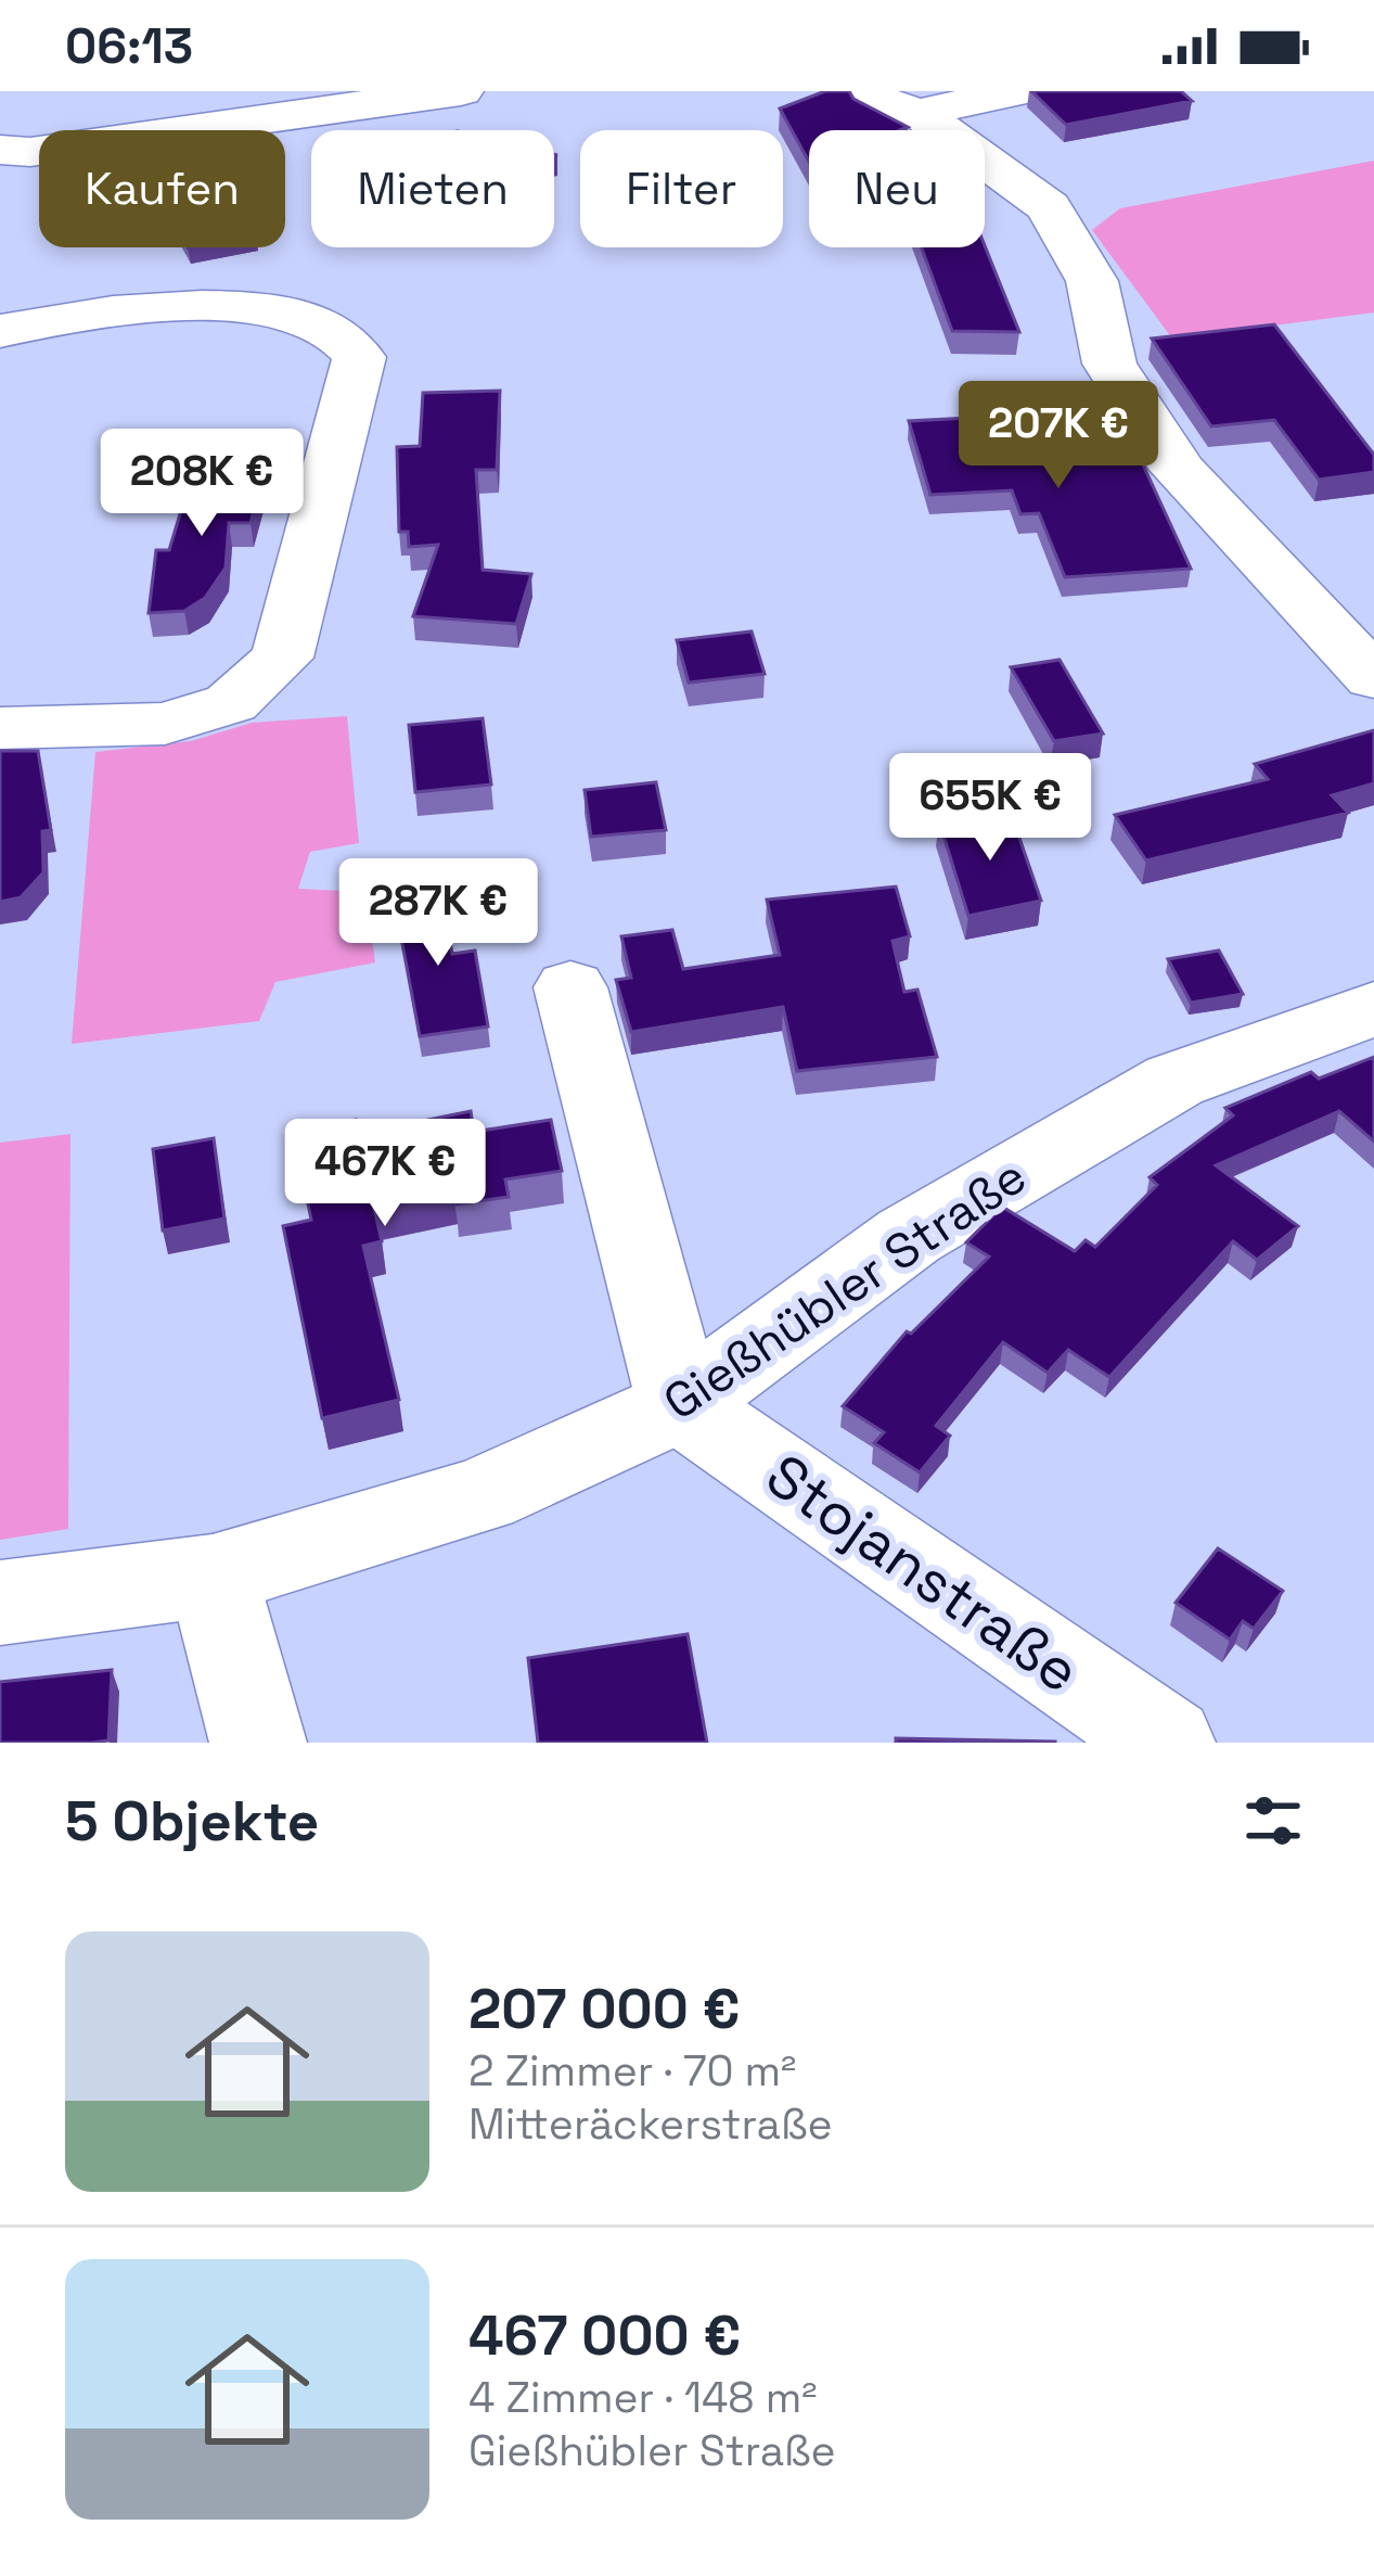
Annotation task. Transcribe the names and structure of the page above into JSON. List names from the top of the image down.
{
  "streets": {
    "street": ["Gießhübler Straße", "Stojanstraße"]
  },
  "crossings": [
    ["Gießhübler Straße", "Stojanstraße"]
  ],
  "page": {
    "status": "06:13",
    "chip": [
      "Kaufen",
      "Mieten",
      "Filter",
      "Neu"
    ],
    "price": [
      "207K €",
      "208K €",
      "655K €",
      "287K €",
      "467K €"
    ],
    "heading": "5 Objekte",
    "list": [
      {
        "name": "207 000 €",
        "note": "2 Zimmer · 70 m² · Mitteräckerstraße"
      },
      {
        "name": "467 000 €",
        "note": "4 Zimmer · 148 m² · Gießhübler Straße"
      }
    ]
  }
}
